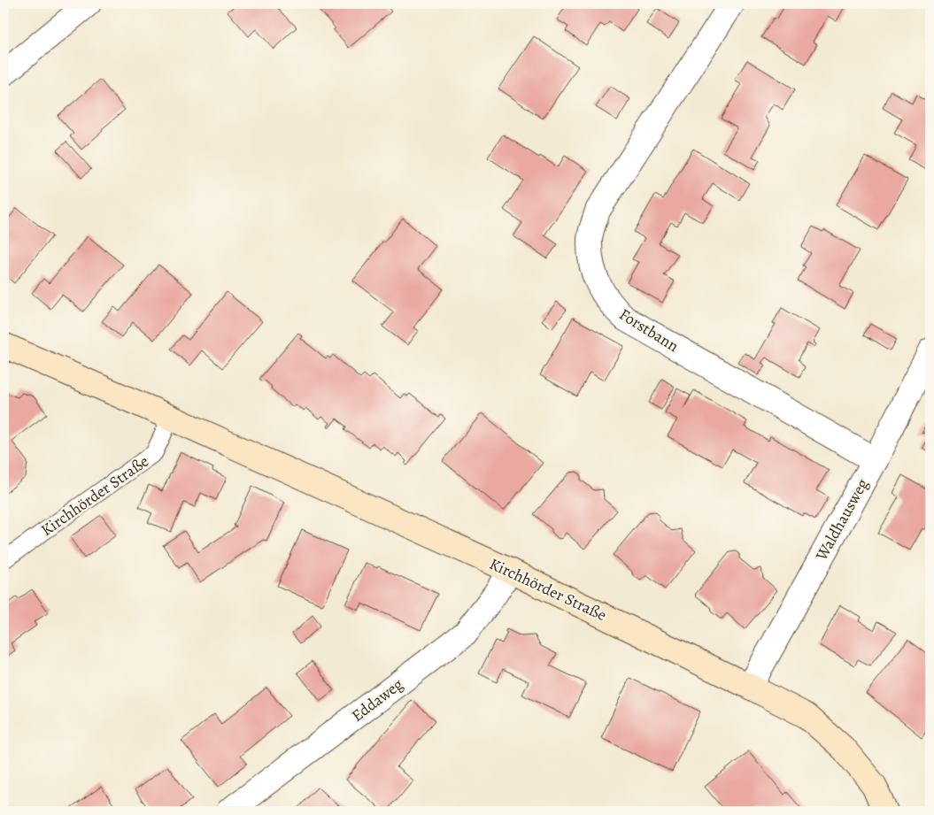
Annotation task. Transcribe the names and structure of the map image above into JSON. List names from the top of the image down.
{
  "streets": {
    "main road": ["Kirchhörder Straße"],
    "street": ["Forstbann", "Waldhausweg", "Eddaweg"]
  },
  "crossings": [
    ["Forstbann", "Waldhausweg"],
    ["Kirchhörder Straße", "Waldhausweg"],
    ["Kirchhörder Straße", "Eddaweg"]
  ]
}
